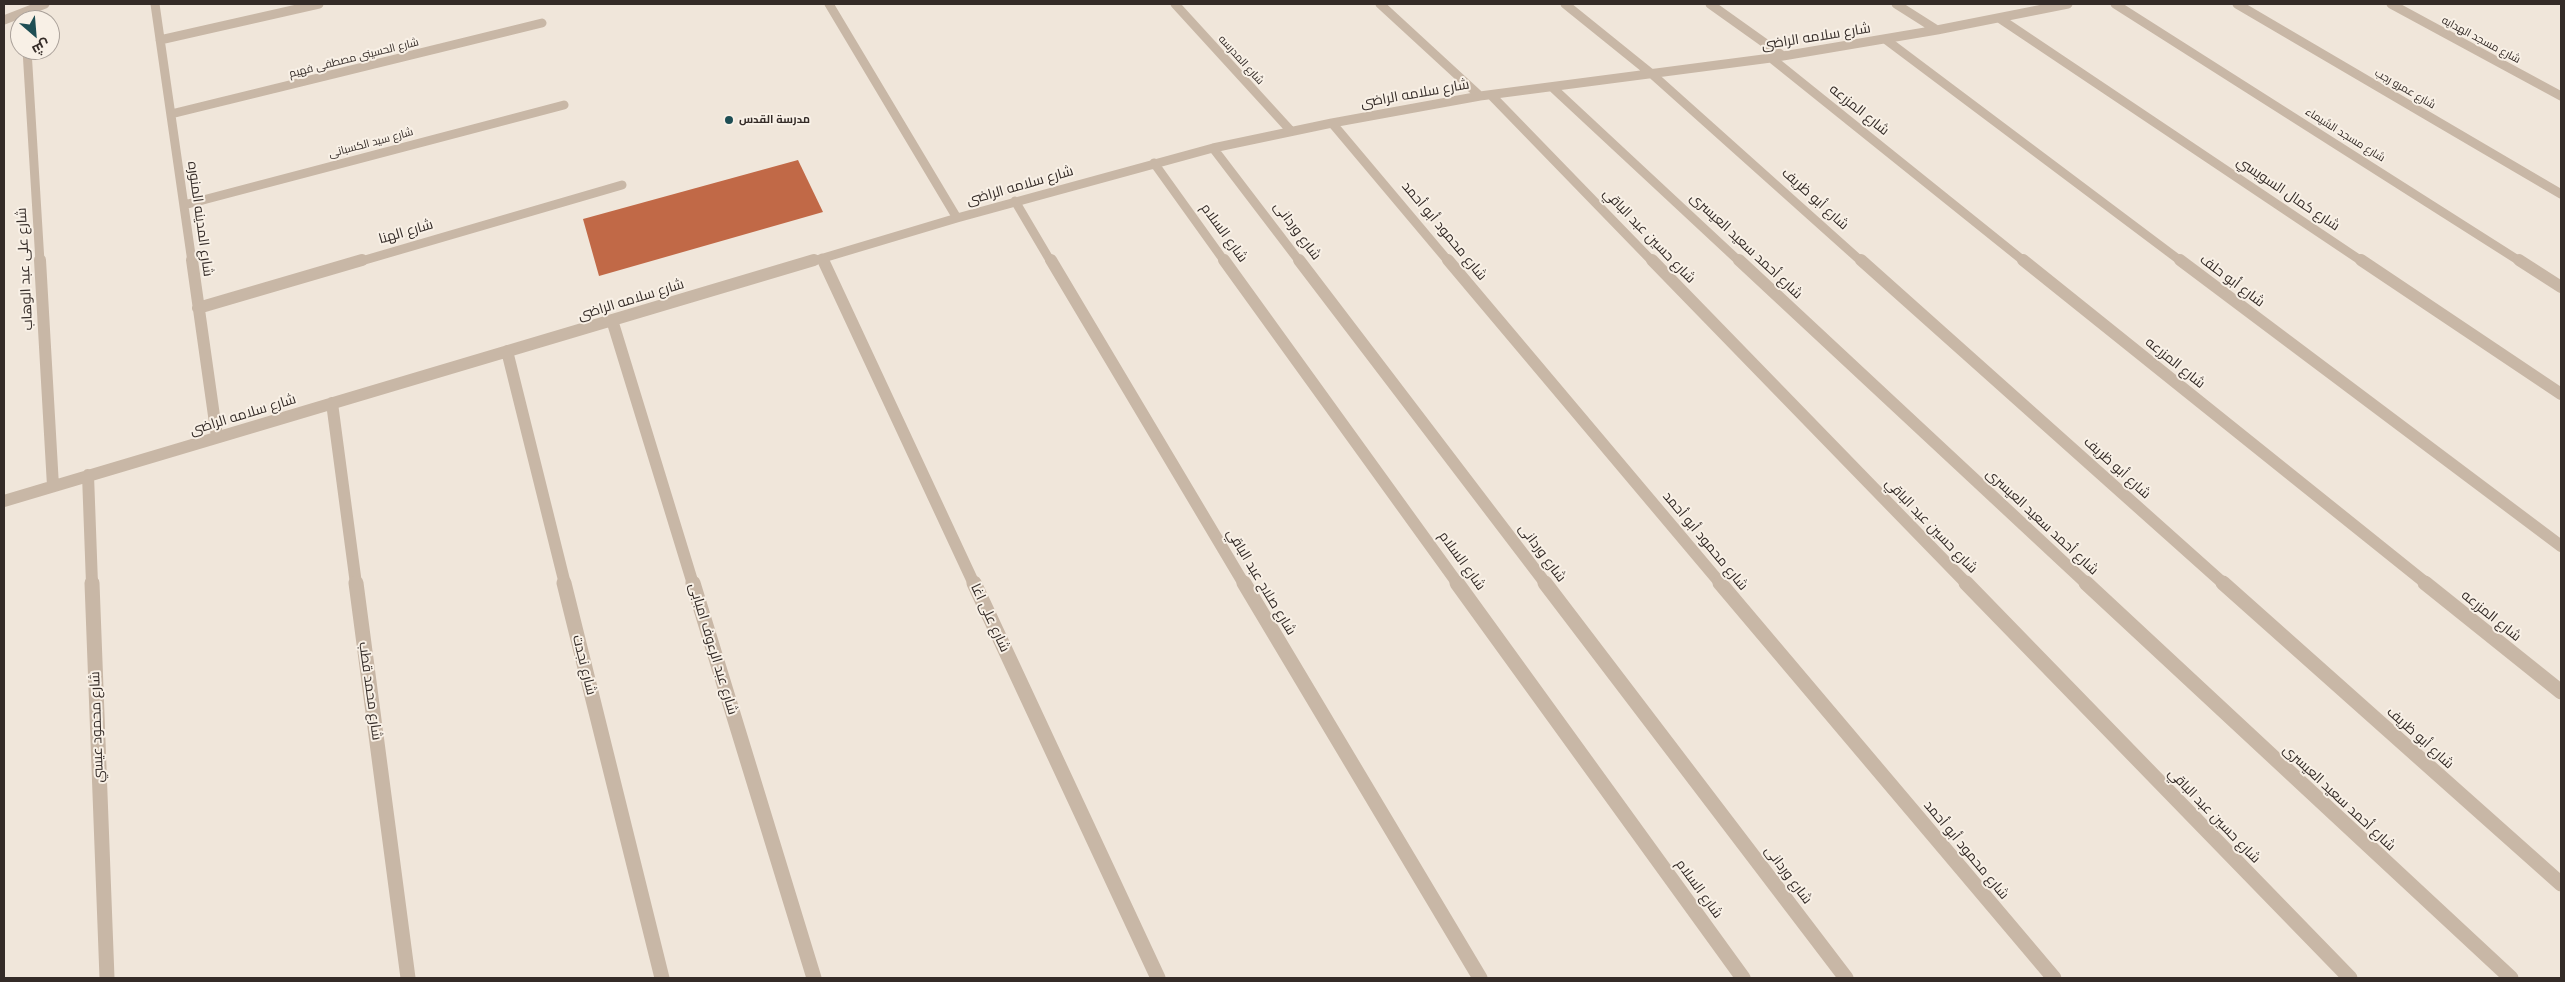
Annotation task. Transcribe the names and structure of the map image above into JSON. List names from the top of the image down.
{
  "streets": {
    "street": [
      "شارع سلامه الراضى",
      "شارع مسجد الهدايه",
      "شارع الحسينى مصطفى فهيم",
      "شارع المدرسه",
      "شارع عمرو رجب",
      "شارع المزرعه",
      "شارع مسجد الشيماء",
      "شارع سيد الكسبانى",
      "شارع كمال السويسي",
      "شارع أبو ظريف",
      "شارع المدينه المنوره",
      "شارع وردانى",
      "شارع محمود أبو أحمد",
      "شارع الهنا",
      "شارع السلام",
      "شارع حسين عبد الباقي",
      "شارع أحمد سعيد العيسرى",
      "شارع على عبد الوهاب",
      "شارع أبو حلف",
      "شارع صلاح عبد الباقي",
      "شارع على اغا",
      "شارع عبد الرءوف امبابى",
      "شارع نجدت",
      "شارع محمد قطب",
      "شارع محمود عيسي"
    ]
  },
  "crossings": [
    ["شارع سلامه الراضى", "شارع المدرسه"],
    ["شارع سلامه الراضى", "شارع المزرعه"],
    ["شارع سلامه الراضى", "شارع كمال السويسي"],
    ["شارع سلامه الراضى", "شارع أبو ظريف"],
    ["شارع سلامه الراضى", "شارع المدينه المنوره"],
    ["شارع سلامه الراضى", "شارع وردانى"],
    ["شارع سلامه الراضى", "شارع محمود أبو أحمد"],
    ["شارع سلامه الراضى", "شارع السلام"],
    ["شارع سلامه الراضى", "شارع حسين عبد الباقي"],
    ["شارع سلامه الراضى", "شارع أحمد سعيد العيسرى"],
    ["شارع سلامه الراضى", "شارع على عبد الوهاب"],
    ["شارع سلامه الراضى", "شارع أبو حلف"],
    ["شارع سلامه الراضى", "شارع صلاح عبد الباقي"],
    ["شارع سلامه الراضى", "شارع على اغا"],
    ["شارع سلامه الراضى", "شارع عبد الرءوف امبابى"],
    ["شارع سلامه الراضى", "شارع نجدت"],
    ["شارع سلامه الراضى", "شارع محمد قطب"],
    ["شارع سلامه الراضى", "شارع محمود عيسي"],
    ["شارع الحسينى مصطفى فهيم", "شارع المدينه المنوره"],
    ["شارع سيد الكسبانى", "شارع المدينه المنوره"],
    ["شارع المدينه المنوره", "شارع الهنا"]
  ],
  "places": ["مدرسة القدس"],
  "north": "bottom right"
}
